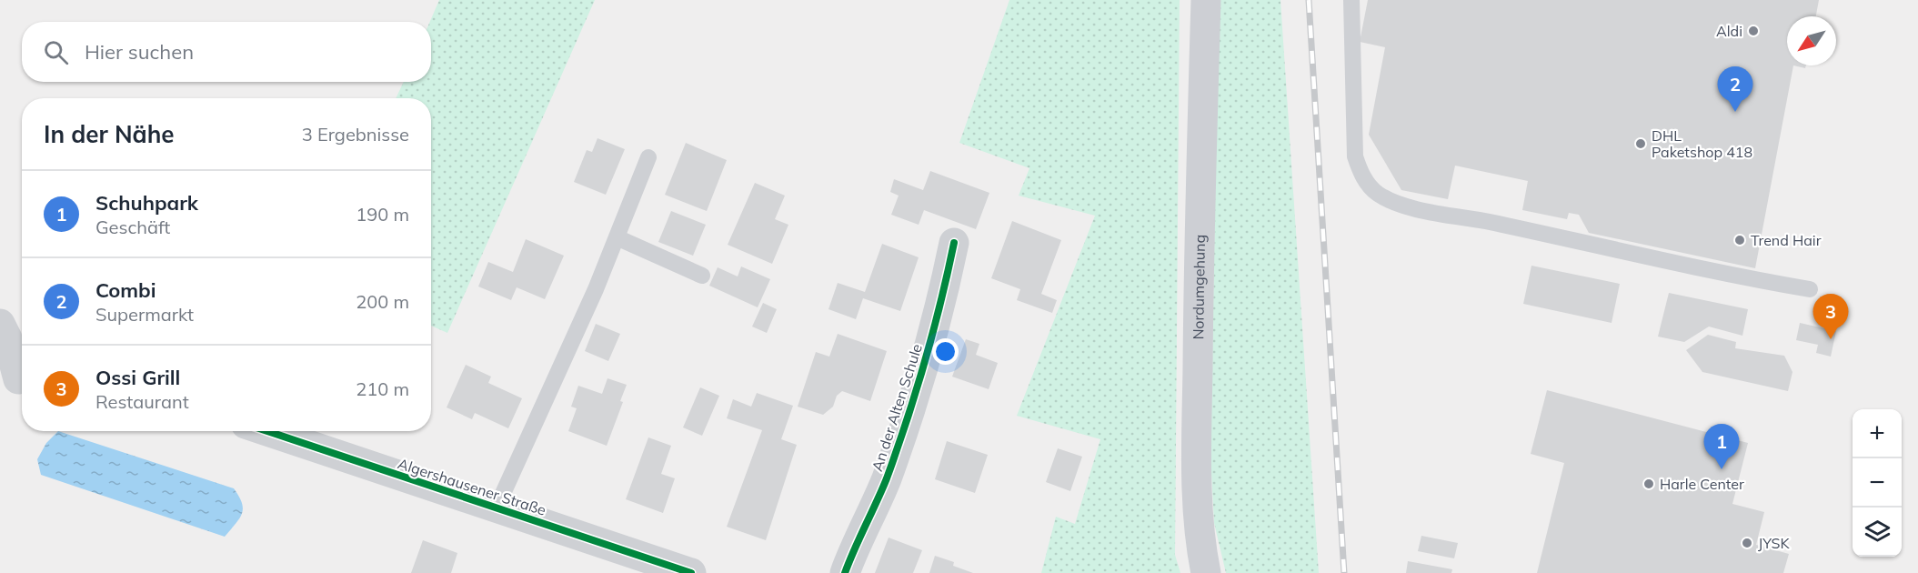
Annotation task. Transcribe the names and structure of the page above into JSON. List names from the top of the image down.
{
  "streets": {
    "main road": ["Nordumgehung"],
    "street": ["An der Alten Schule", "Algershausener Straße"]
  },
  "places": [
    "Aldi",
    "DHL Paketshop 418",
    "Trend Hair",
    "Harle Center",
    "JYSK"
  ],
  "north": "bottom left",
  "page": {
    "search": "Hier suchen",
    "pins": ["2", "3", "1"],
    "heading": ["In der Nähe", "3 Ergebnisse"],
    "list": [
      {
        "mark": "1",
        "name": "Schuhpark",
        "note": "Geschäft",
        "value": "190 m"
      },
      {
        "mark": "2",
        "name": "Combi",
        "note": "Supermarkt",
        "value": "200 m"
      },
      {
        "mark": "3",
        "name": "Ossi Grill",
        "note": "Restaurant",
        "value": "210 m"
      }
    ],
    "map_buttons": ["+", "−"]
  }
}
